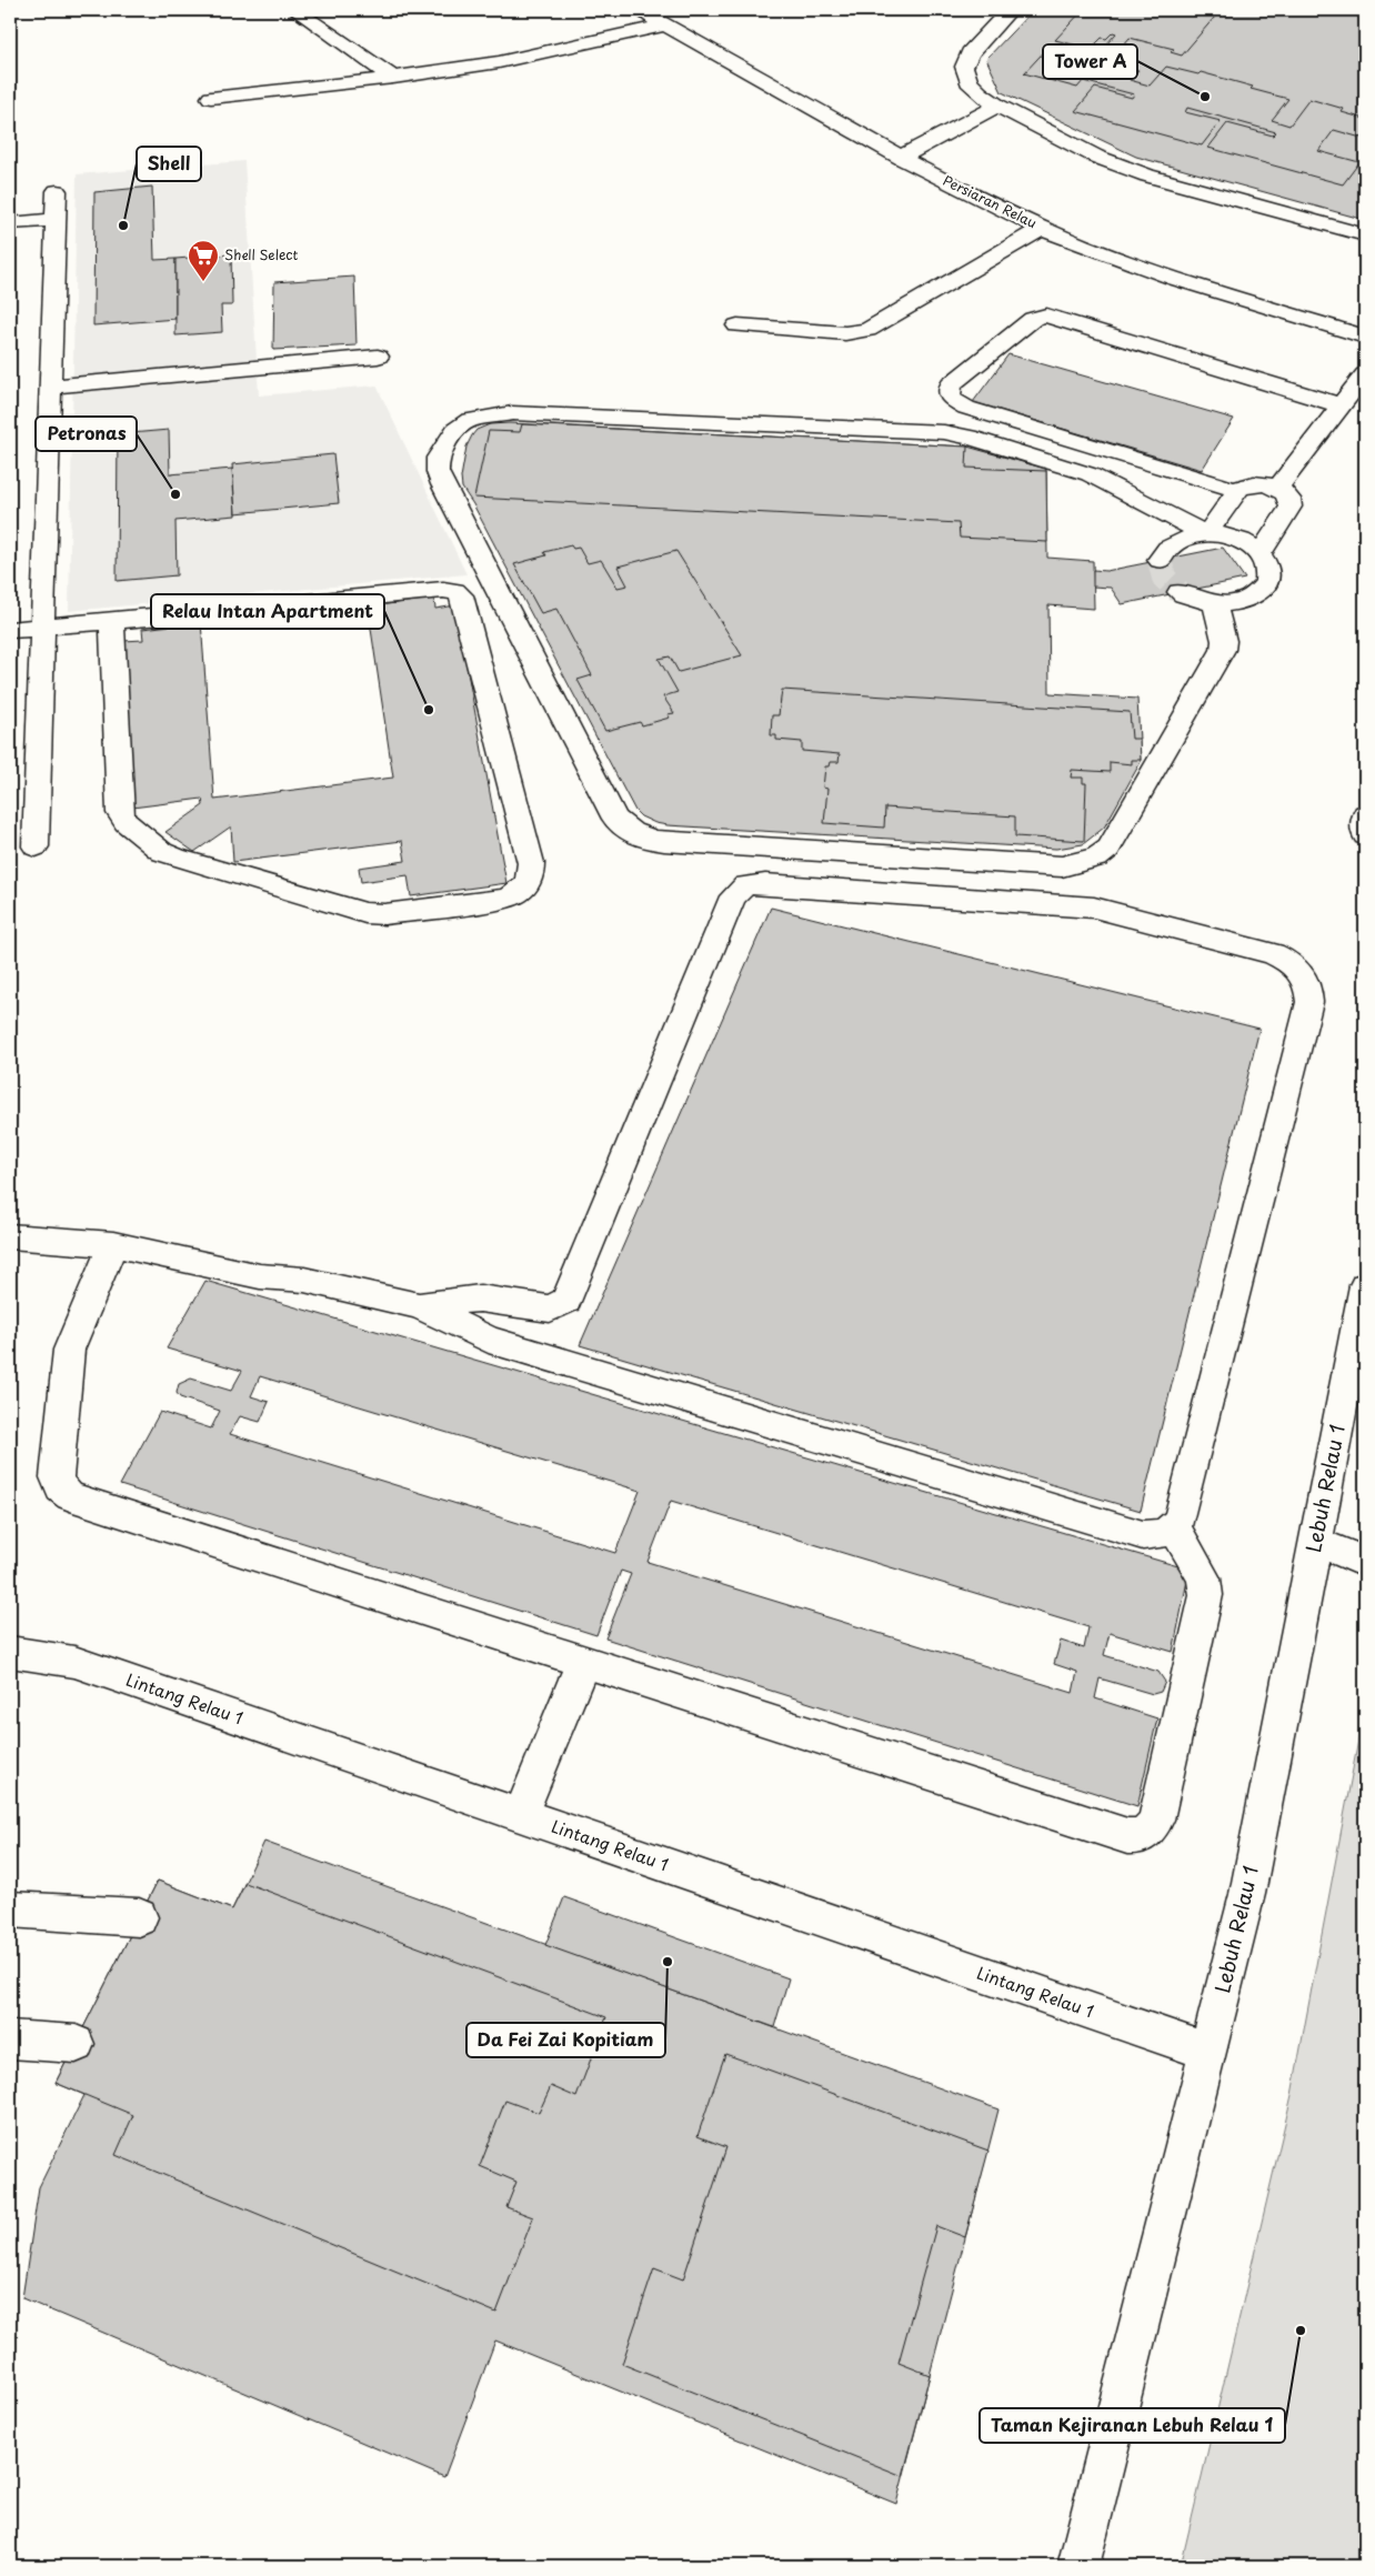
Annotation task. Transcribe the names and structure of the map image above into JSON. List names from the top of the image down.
{
  "streets": {
    "street": ["Persiaran Relau", "Lebuh Relau 1", "Lintang Relau 1"]
  },
  "crossings": [
    ["Lebuh Relau 1", "Lintang Relau 1"]
  ],
  "places": {
    "other": [
      "Tower A",
      "Shell",
      "Petronas",
      "Relau Intan Apartment",
      "Da Fei Zai Kopitiam",
      "Taman Kejiranan Lebuh Relau 1"
    ],
    "supermarket": ["Shell Select"]
  }
}
